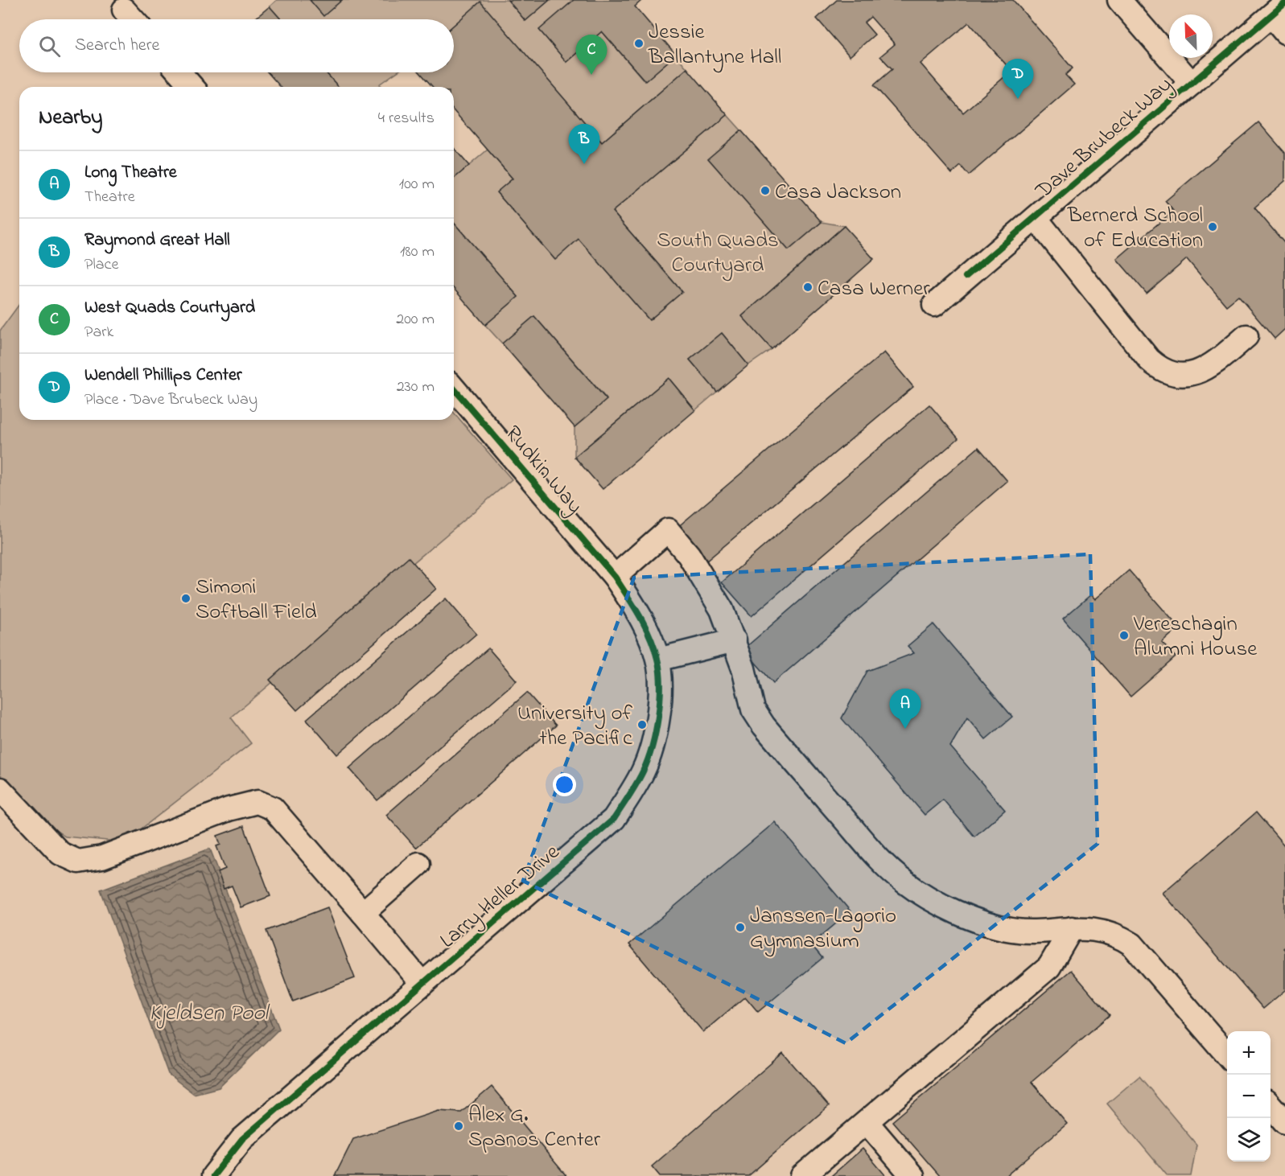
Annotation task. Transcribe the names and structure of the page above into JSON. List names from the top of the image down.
{
  "streets": {
    "street": ["Dave Brubeck Way", "Rudkin Way", "Larry Heller Drive"]
  },
  "crossings": [
    ["Rudkin Way", "Larry Heller Drive"]
  ],
  "water": ["Kjeldsen Pool"],
  "parks": ["South Quads Courtyard"],
  "places": [
    "Jessie Ballantyne Hall",
    "Casa Jackson",
    "Bernerd School of Education",
    "Casa Werner",
    "Simoni Softball Field",
    "Vereschagin Alumni House",
    "University of the Pacific",
    "Janssen-Lagorio Gymnasium",
    "Alex G. Spanos Center"
  ],
  "north": "top left",
  "page": {
    "search": "Search here",
    "pins": [
      "C",
      "D",
      "B",
      "A"
    ],
    "heading": ["Nearby", "4 results"],
    "list": [
      {
        "mark": "A",
        "name": "Long Theatre",
        "note": "Theatre",
        "value": "100 m"
      },
      {
        "mark": "B",
        "name": "Raymond Great Hall",
        "note": "Place",
        "value": "180 m"
      },
      {
        "mark": "C",
        "name": "West Quads Courtyard",
        "note": "Park",
        "value": "200 m"
      },
      {
        "mark": "D",
        "name": "Wendell Phillips Center",
        "note": "Place · Dave Brubeck Way",
        "value": "230 m"
      }
    ],
    "map_buttons": ["+", "−"]
  }
}
